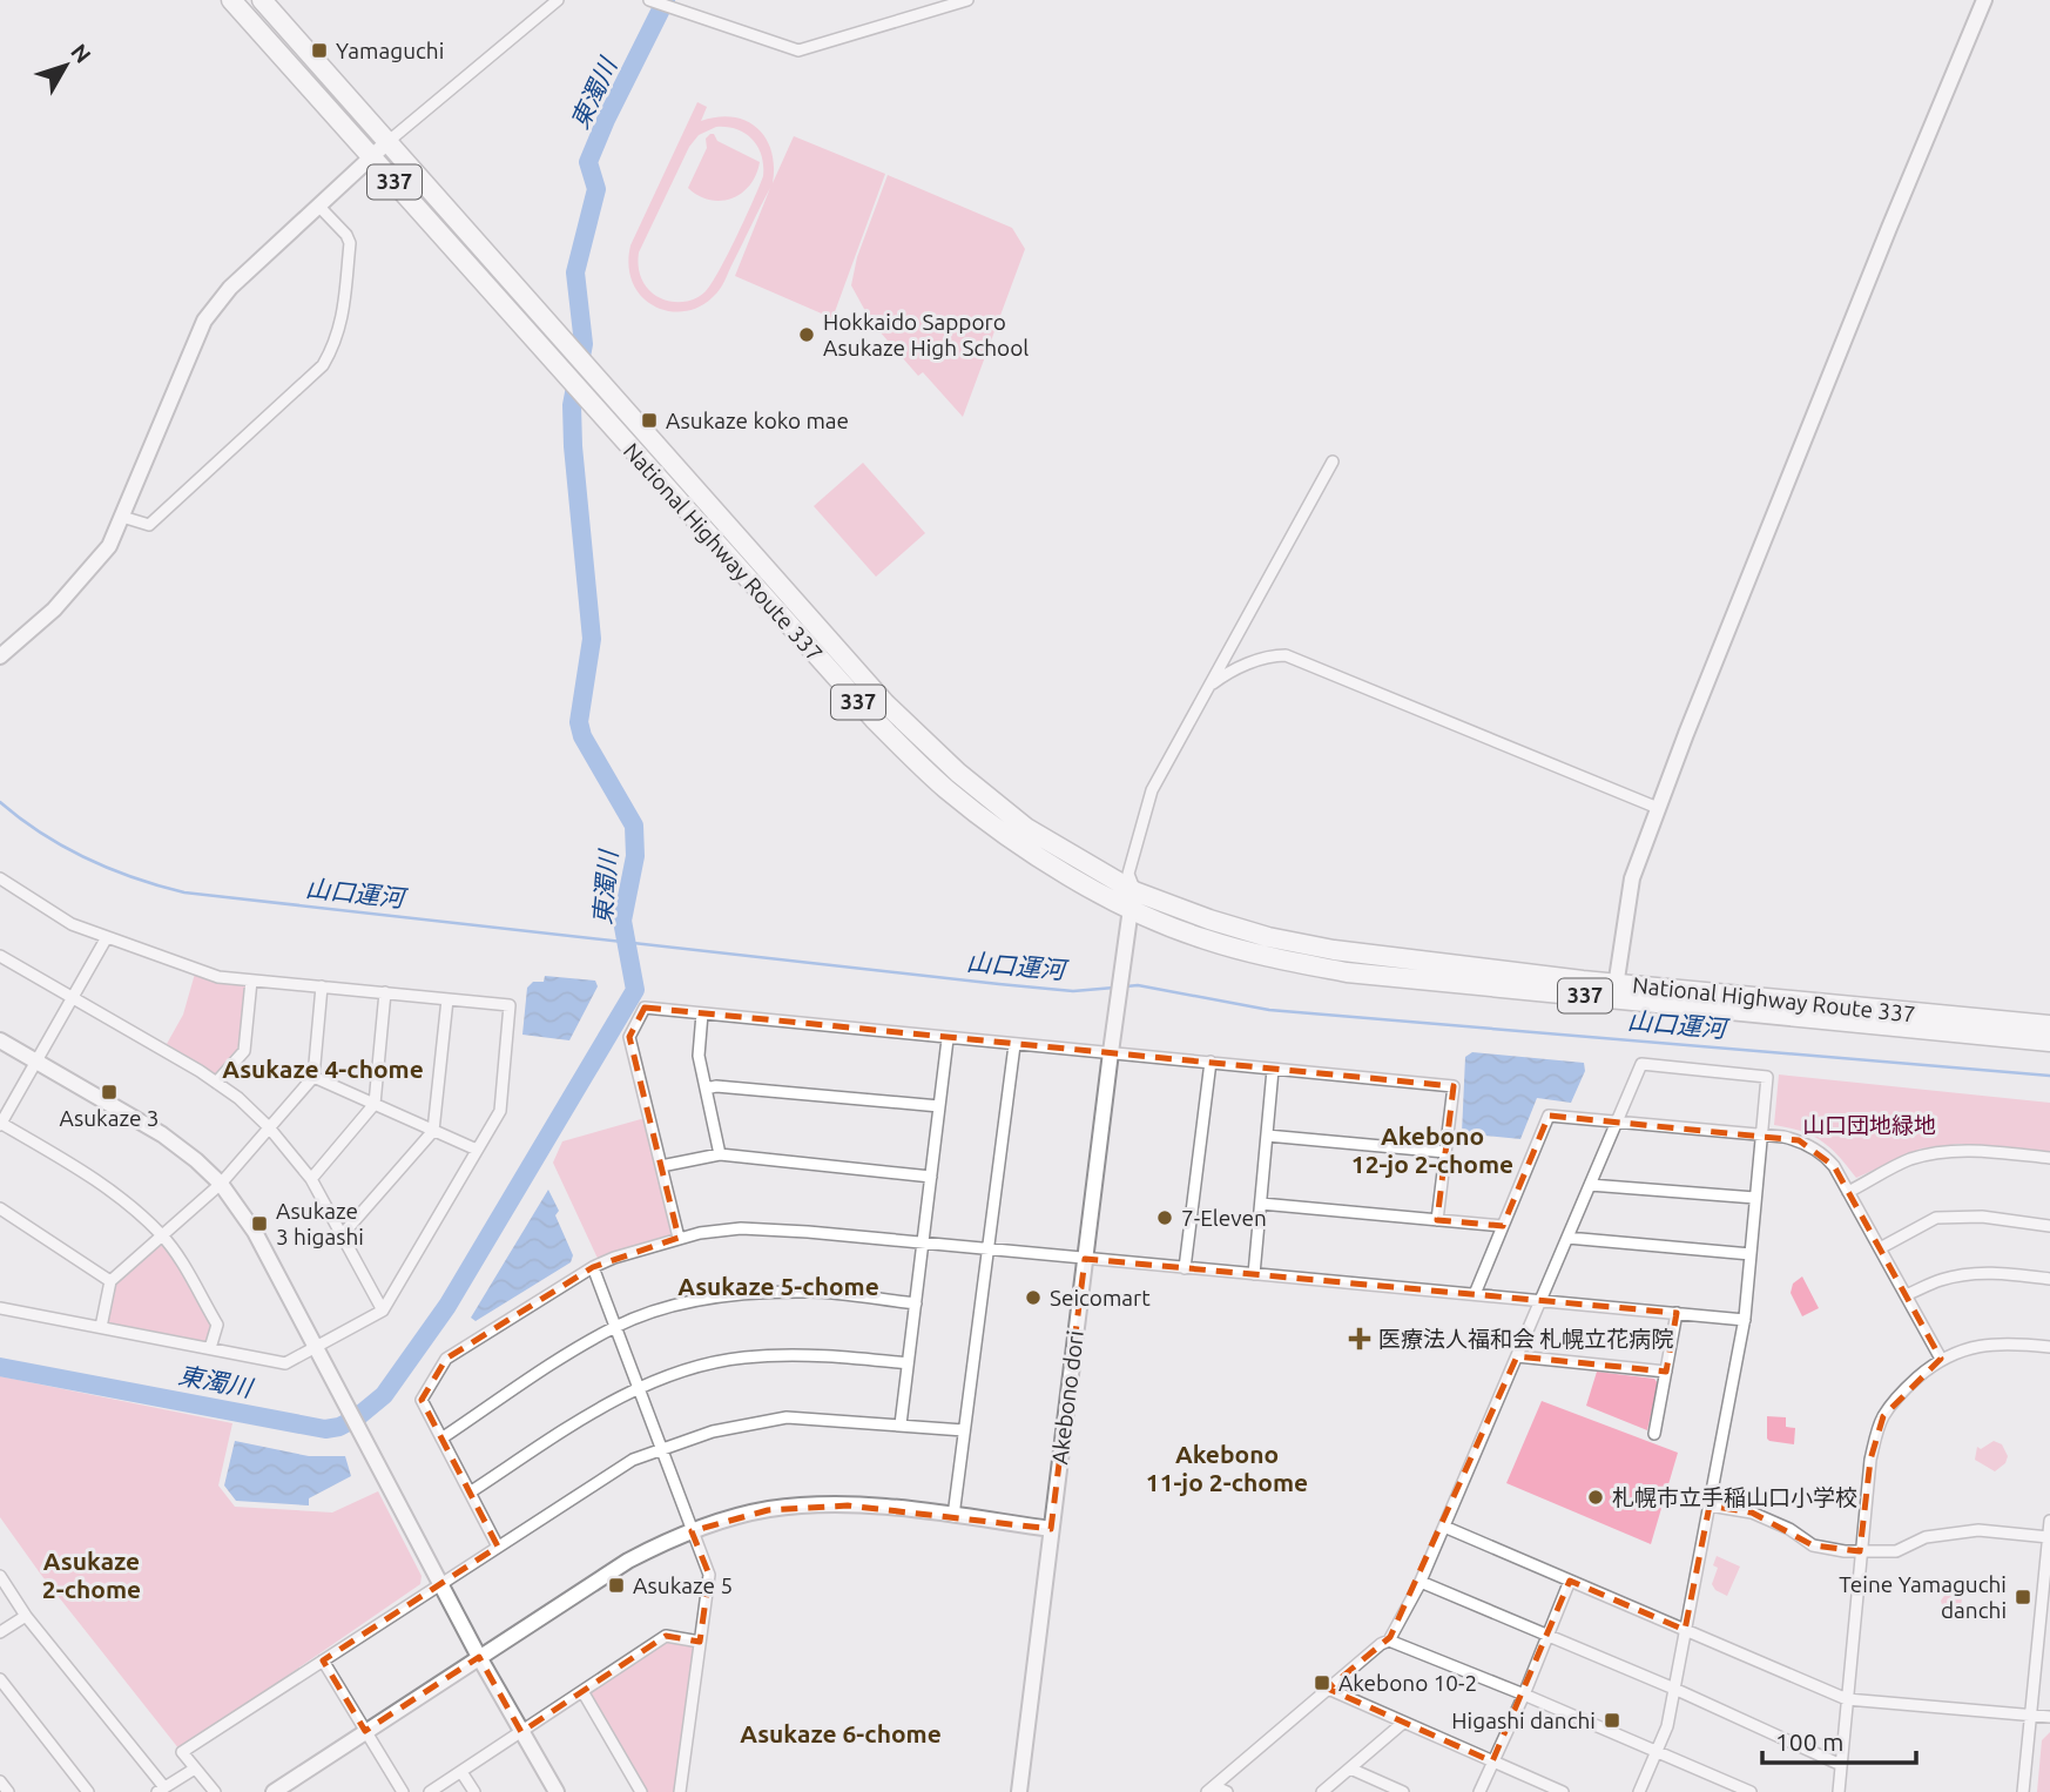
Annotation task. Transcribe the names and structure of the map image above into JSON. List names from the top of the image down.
{
  "streets": {
    "highway": ["337", "National Highway Route 337"],
    "street": ["Akebono dori"]
  },
  "crossings": [
    ["National Highway Route 337", "Akebono dori"]
  ],
  "districts": [
    "Asukaze 4-chome",
    "Akebono 12-jo 2-chome",
    "Asukaze 5-chome",
    "Akebono 11-jo 2-chome",
    "Asukaze 2-chome",
    "Asukaze 6-chome"
  ],
  "water": ["東濁川", "山口運河"],
  "parks": ["山口団地緑地"],
  "places": {
    "transit": [
      "Yamaguchi",
      "Asukaze koko mae",
      "Asukaze 3",
      "Asukaze 3 higashi",
      "Asukaze 5",
      "Teine Yamaguchi danchi",
      "Akebono 10-2",
      "Higashi danchi"
    ],
    "other": [
      "Hokkaido Sapporo Asukaze High School",
      "7-Eleven",
      "Seicomart",
      "札幌市立手稲山口小学校"
    ],
    "health": ["医療法人福和会 札幌立花病院"]
  },
  "scale_bar": "100 m",
  "north": "top right"
}
